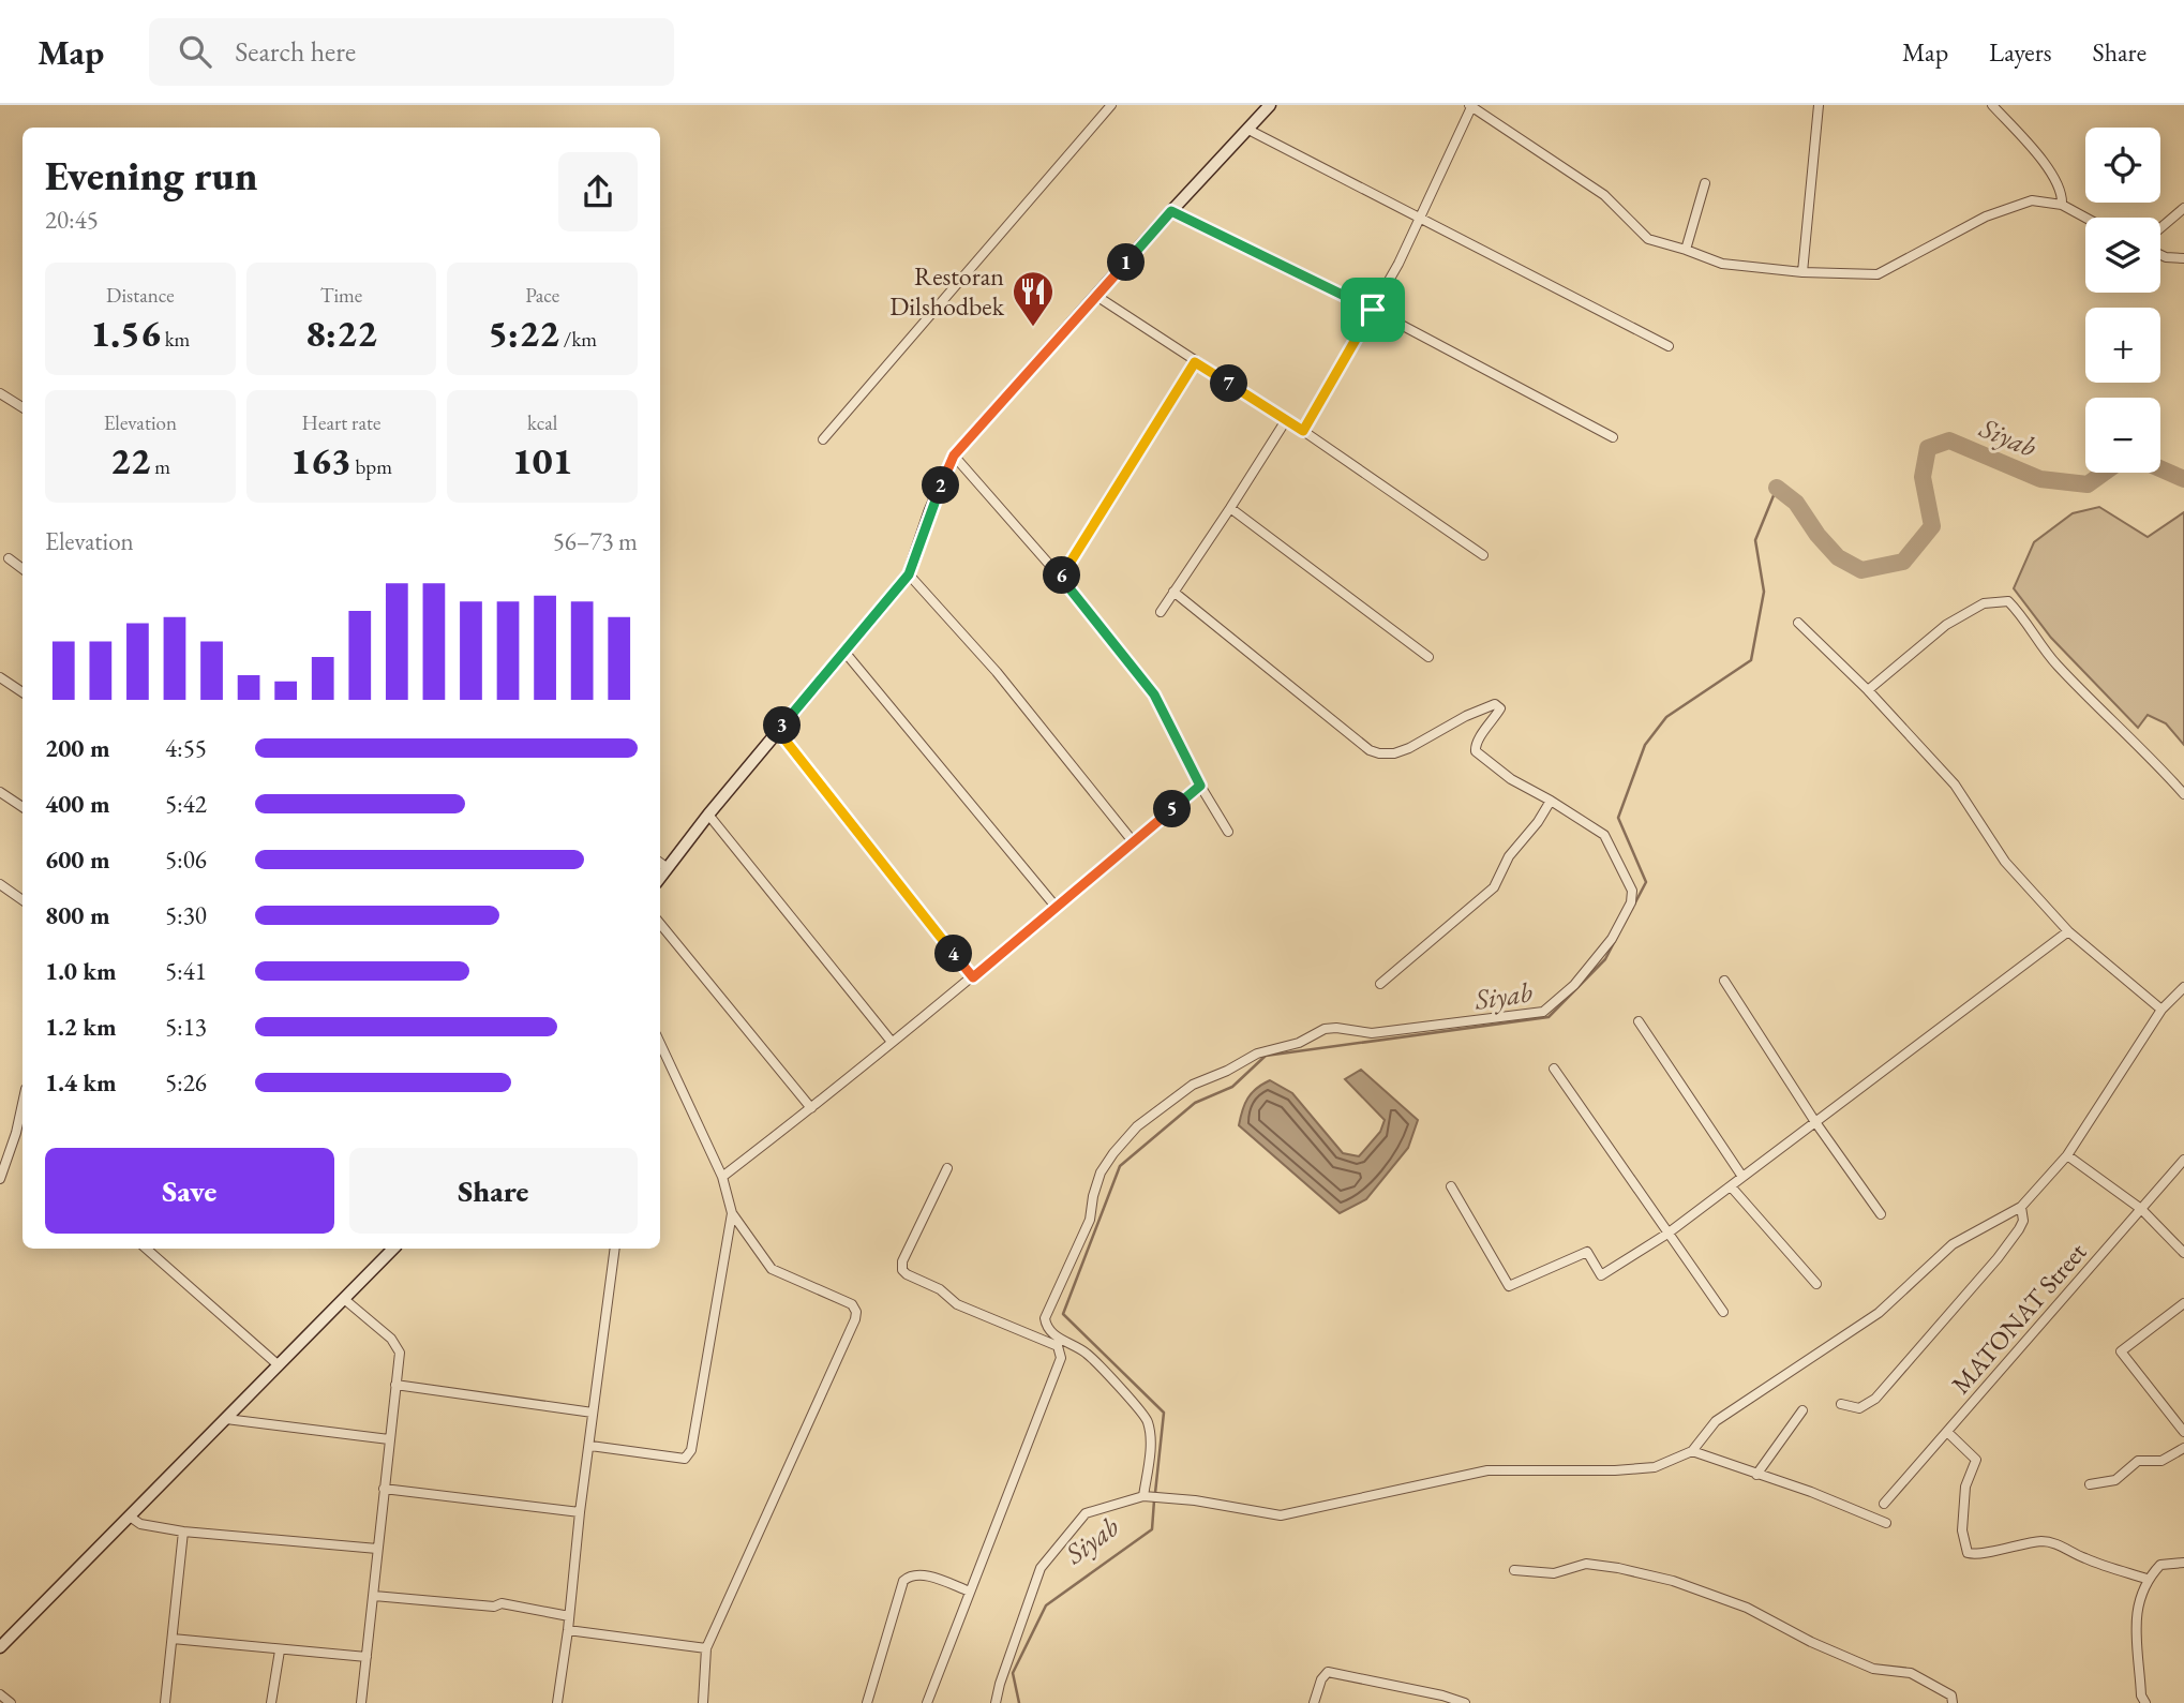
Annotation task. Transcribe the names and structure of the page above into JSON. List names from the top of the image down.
{
  "streets": {
    "street": ["MATONAT Street"]
  },
  "water": ["Siyab"],
  "places": {
    "restaurant": ["Restoran Dilshodbek"]
  },
  "page": {
    "header": "Map",
    "search": "Search here",
    "nav": ["Map", "Layers", "Share"],
    "map_buttons": ["+", "−"],
    "heading": ["Evening run", "20:45"],
    "pins": [
      "1",
      "7",
      "2",
      "6",
      "3",
      "5",
      "4"
    ],
    "stats": [
      ["Distance", "1.56 km"],
      ["Time", "8:22"],
      ["Pace", "5:22 /km"],
      ["Elevation", "22 m"],
      ["Heart rate", "163 bpm"],
      ["kcal", "101"]
    ],
    "chart": ["Elevation", "56–73 m"],
    "list": [
      {
        "name": "200 m",
        "note": "4:55"
      },
      {
        "name": "400 m",
        "note": "5:42"
      },
      {
        "name": "600 m",
        "note": "5:06"
      },
      {
        "name": "800 m",
        "note": "5:30"
      },
      {
        "name": "1.0 km",
        "note": "5:41"
      },
      {
        "name": "1.2 km",
        "note": "5:13"
      },
      {
        "name": "1.4 km",
        "note": "5:26"
      }
    ],
    "buttons": ["Save", "Share"]
  }
}
